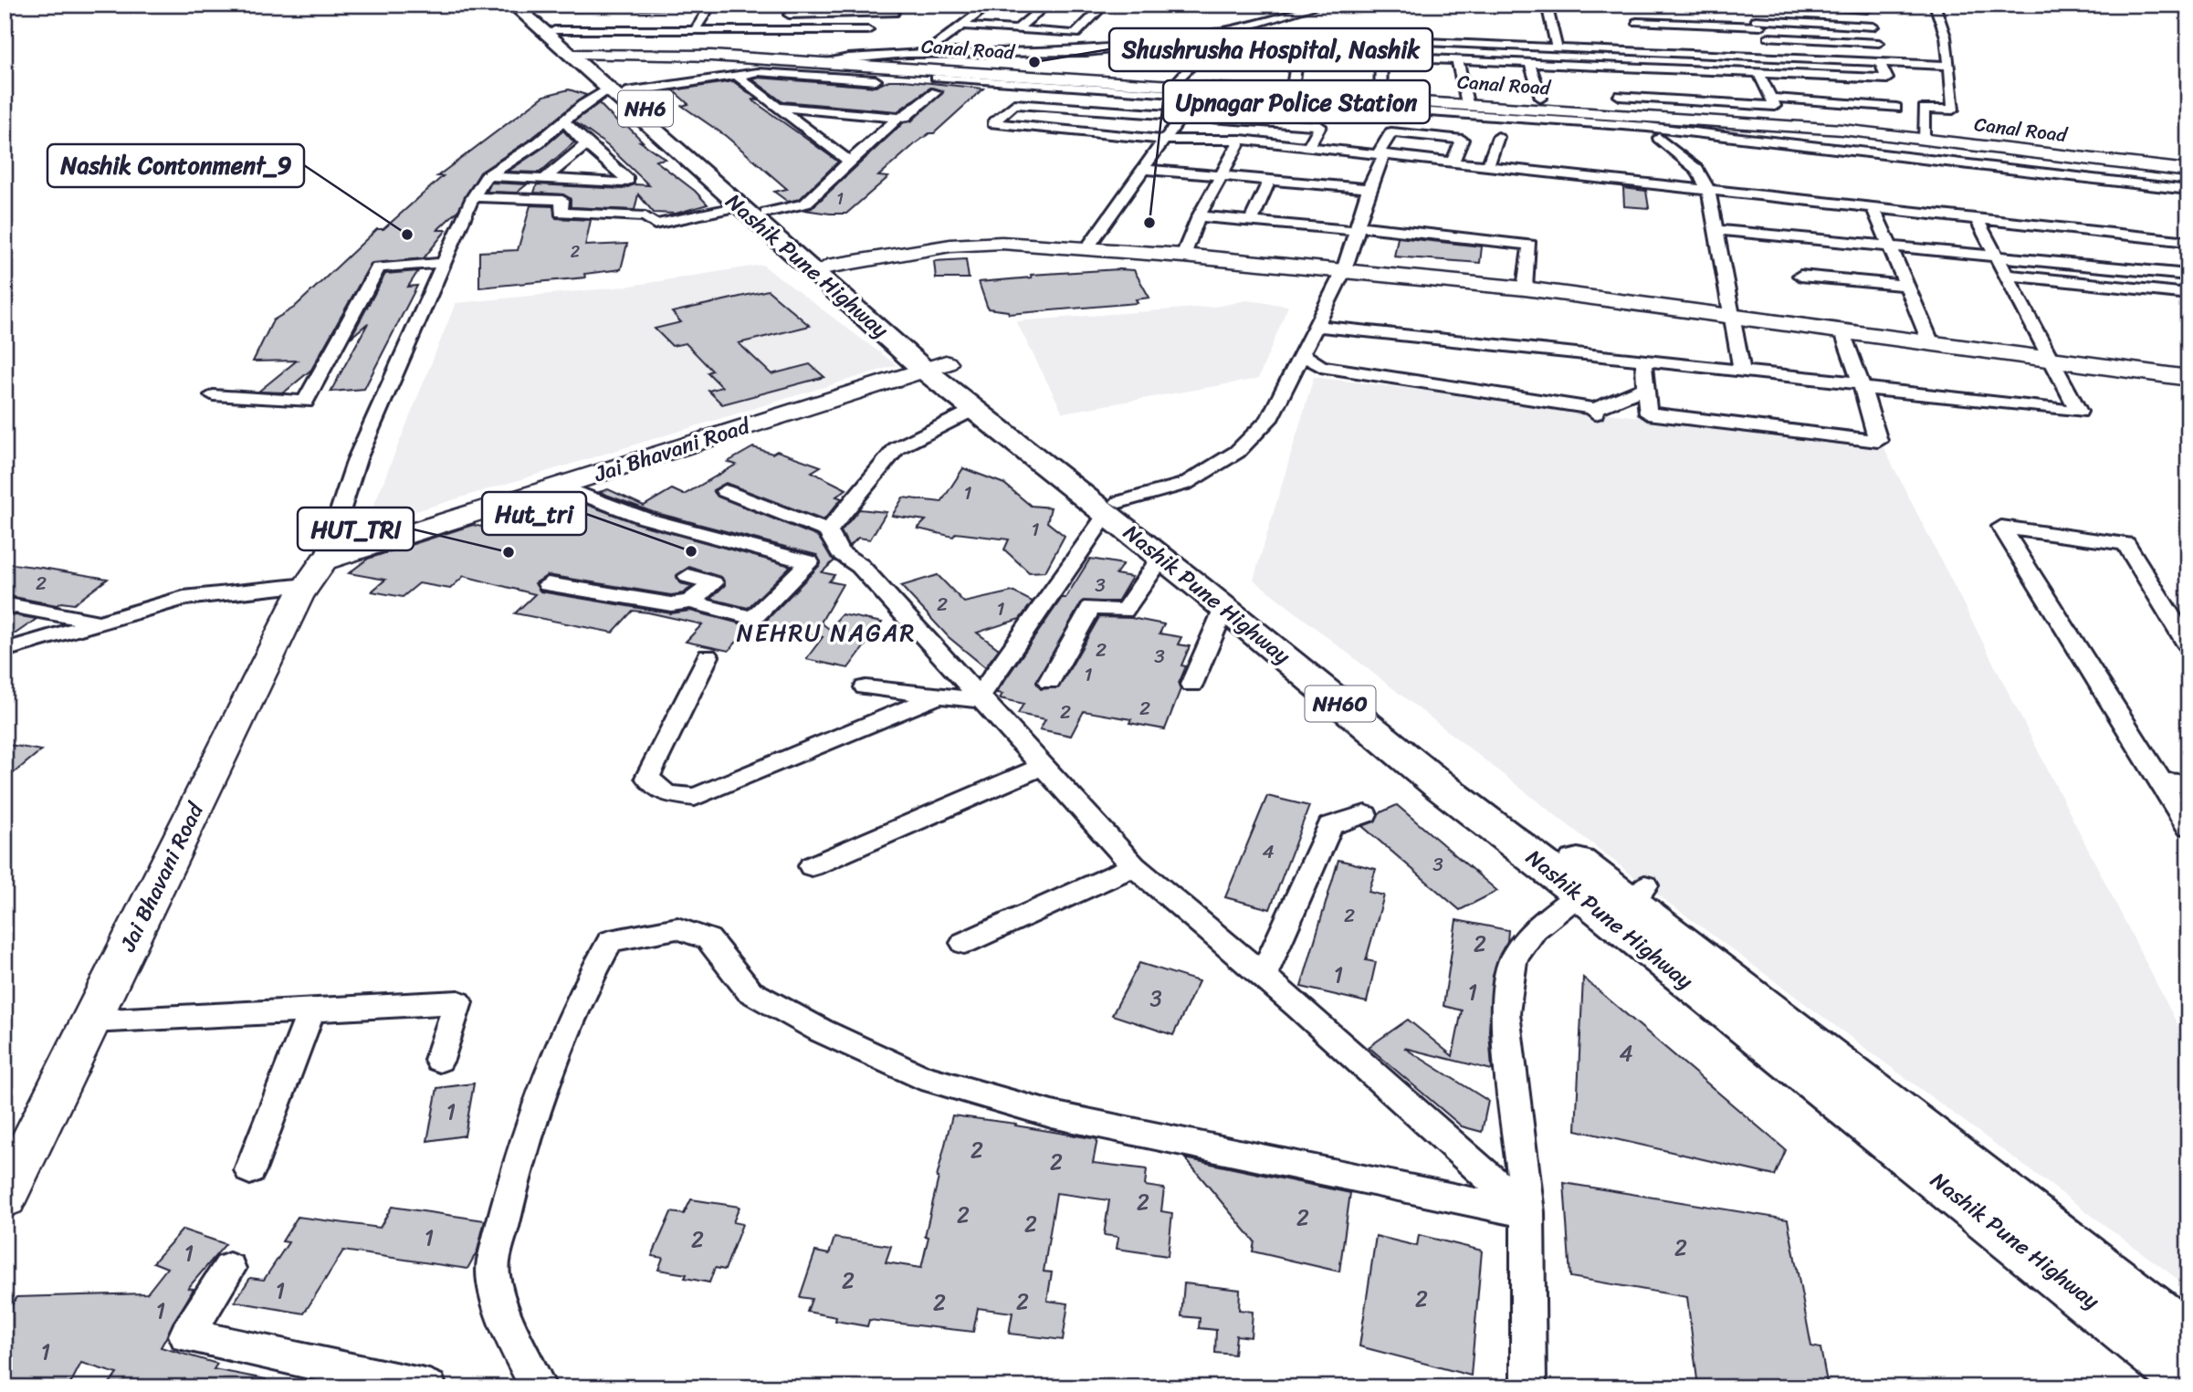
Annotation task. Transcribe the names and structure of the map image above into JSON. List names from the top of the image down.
{
  "streets": {
    "highway": ["Nashik Pune Highway", "NH60"],
    "street": ["Canal Road", "Jai Bhavani Road"]
  },
  "crossings": [
    ["Canal Road", "Nashik Pune Highway"],
    ["Canal Road", "Jai Bhavani Road"],
    ["Nashik Pune Highway", "Jai Bhavani Road"]
  ],
  "districts": ["NEHRU NAGAR"],
  "places": [
    "Shushrusha Hospital, Nashik",
    "Upnagar Police Station",
    "Nashik Contonment_9",
    "Hut_tri",
    "HUT_TRI"
  ],
  "house_numbers": [
    "1",
    "2",
    "1",
    "1",
    "2",
    "3",
    "2",
    "1",
    "2",
    "3",
    "1",
    "2",
    "2",
    "4",
    "3",
    "2",
    "2",
    "1",
    "1",
    "3",
    "4",
    "1",
    "2",
    "2",
    "2",
    "2",
    "2",
    "2",
    "1",
    "2",
    "2",
    "1",
    "2",
    "1",
    "2",
    "2",
    "2",
    "1",
    "1"
  ]
}
